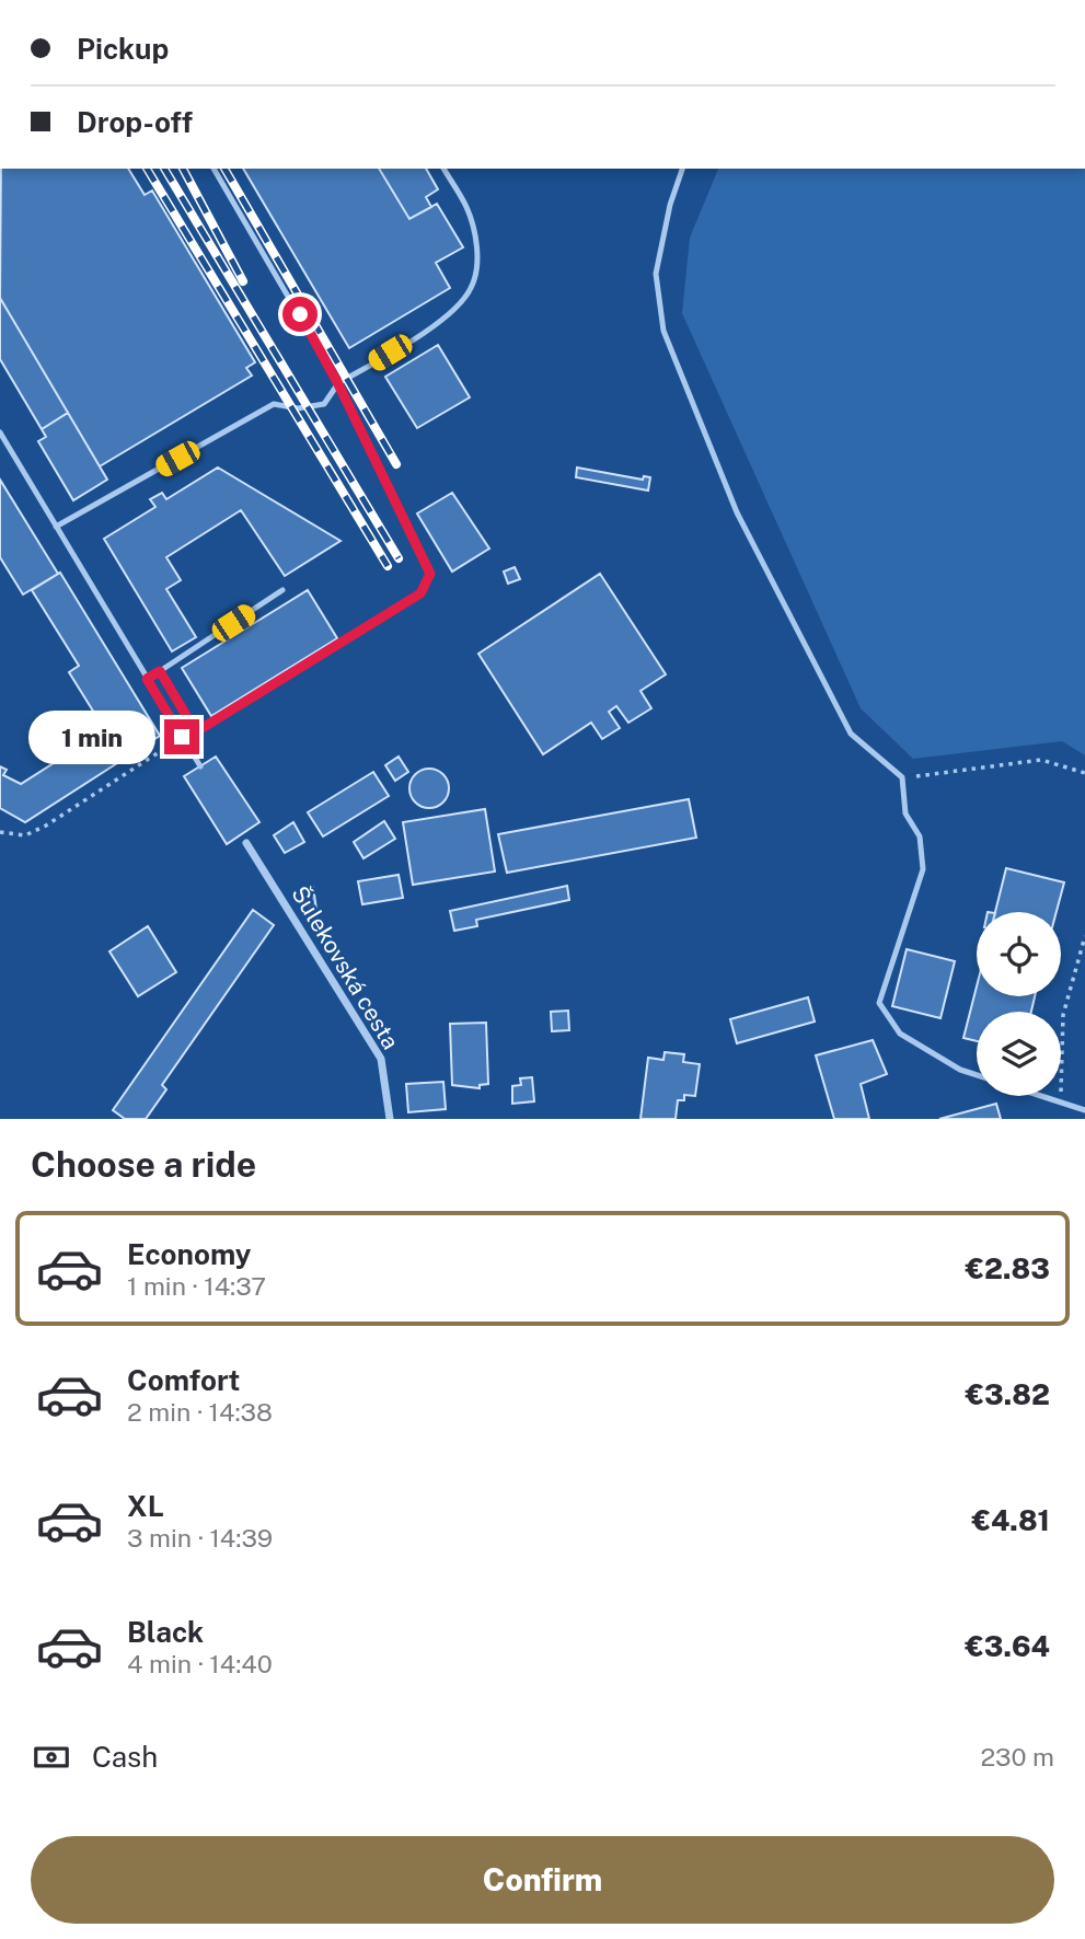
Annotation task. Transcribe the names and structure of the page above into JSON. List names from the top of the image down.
{
  "streets": {
    "street": ["Šulekovská cesta"]
  },
  "page": {
    "banner": ["Pickup", "Drop-off"],
    "bubble": "1 min",
    "heading": "Choose a ride",
    "list": [
      {
        "name": "Economy",
        "note": "1 min · 14:37",
        "value": "€2.83"
      },
      {
        "name": "Comfort",
        "note": "2 min · 14:38",
        "value": "€3.82"
      },
      {
        "name": "XL",
        "note": "3 min · 14:39",
        "value": "€4.81"
      },
      {
        "name": "Black",
        "note": "4 min · 14:40",
        "value": "€3.64"
      }
    ],
    "pay": ["Cash", "230 m"],
    "buttons": "Confirm"
  }
}
